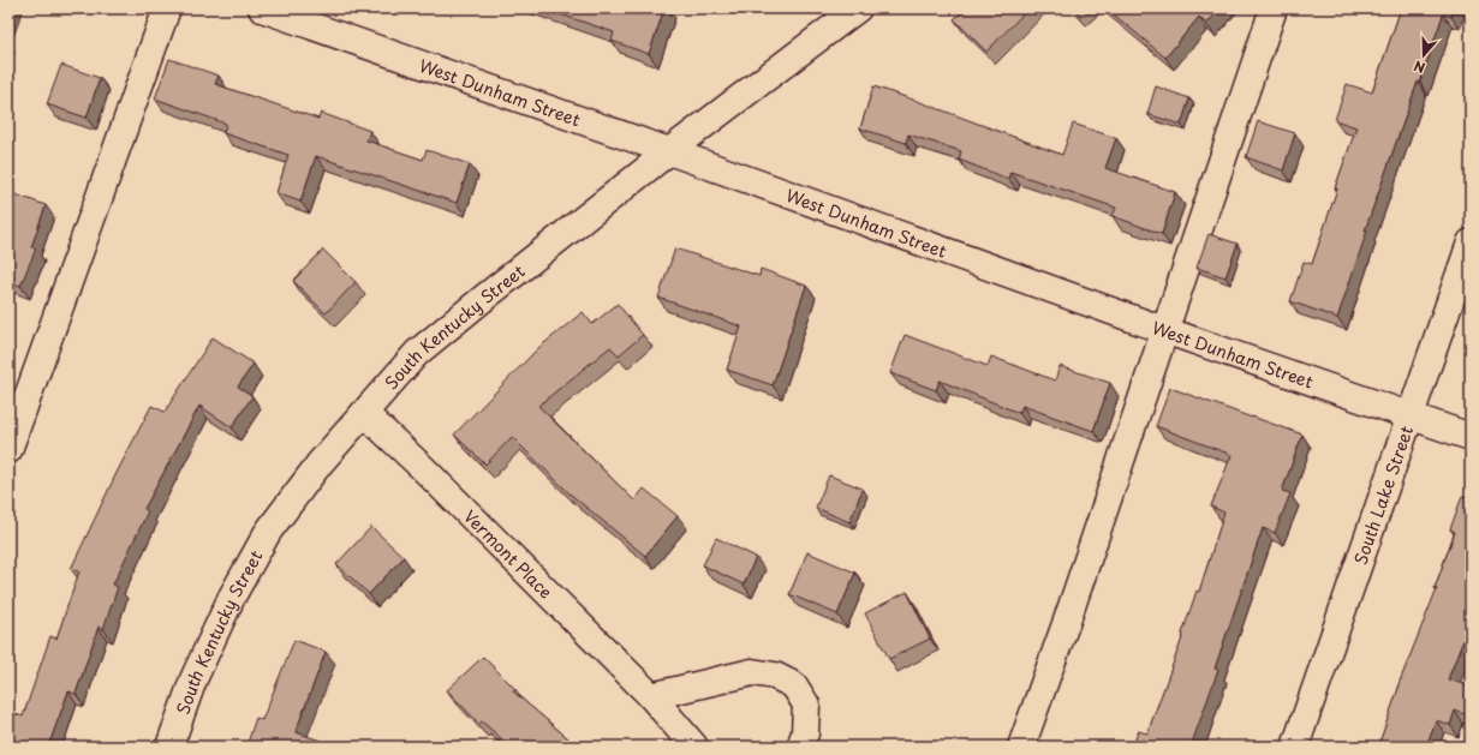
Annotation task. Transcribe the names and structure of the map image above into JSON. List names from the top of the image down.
{
  "streets": {
    "street": [
      "West Dunham Street",
      "South Kentucky Street",
      "South Lake Street",
      "Vermont Place"
    ]
  },
  "crossings": [
    ["West Dunham Street", "South Kentucky Street"],
    ["West Dunham Street", "South Lake Street"],
    ["South Kentucky Street", "Vermont Place"]
  ],
  "north": "bottom"
}
